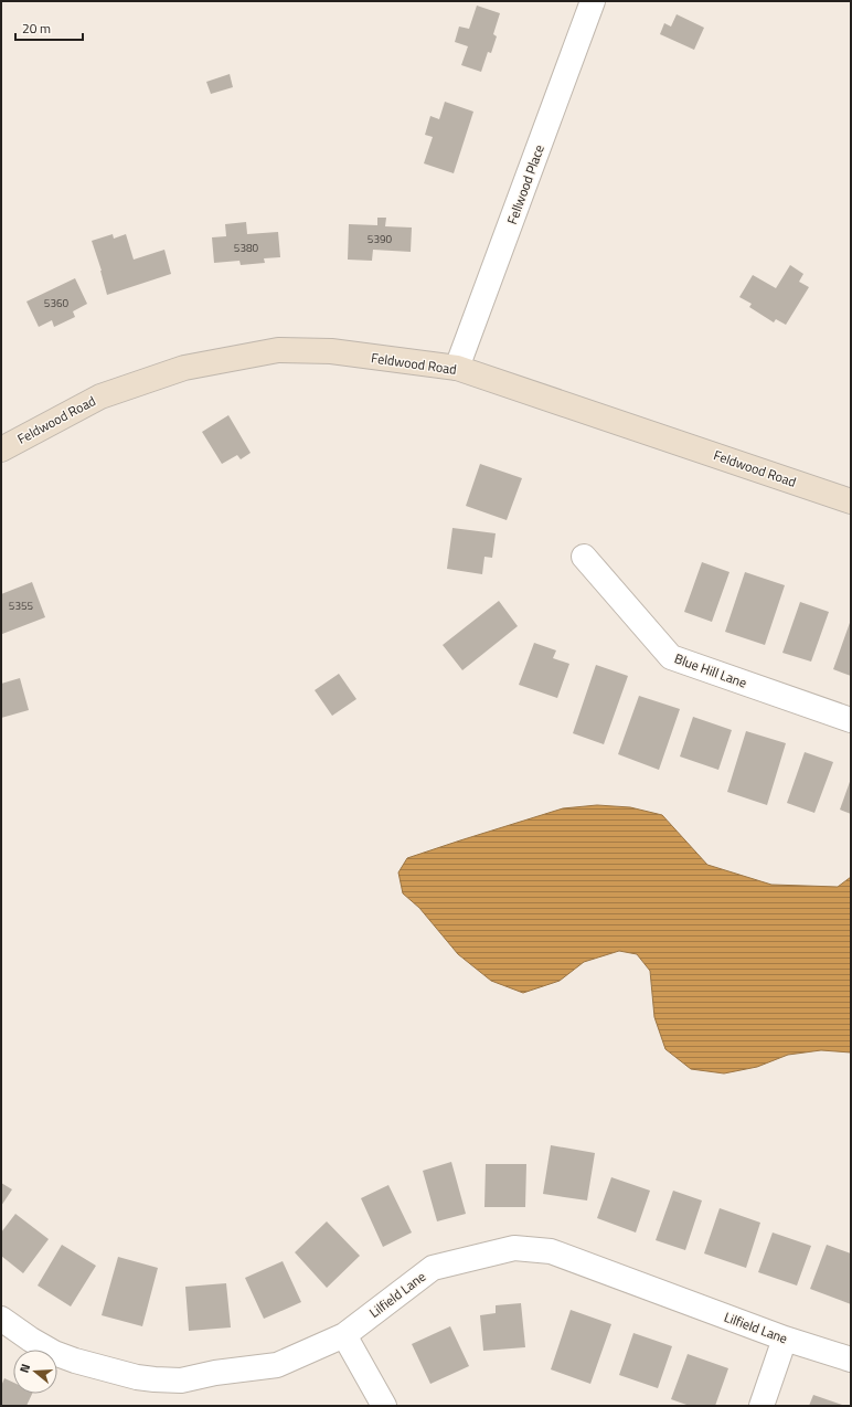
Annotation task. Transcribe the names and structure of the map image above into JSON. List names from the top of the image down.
{
  "streets": {
    "street": [
      "Fellwood Place",
      "Feldwood Road",
      "Blue Hill Lane",
      "Lilfield Lane"
    ]
  },
  "crossings": [
    ["Fellwood Place", "Feldwood Road"]
  ],
  "house_numbers": [
    "5390",
    "5380",
    "5360",
    "5355"
  ],
  "scale_bar": "20 m",
  "north": "left"
}
